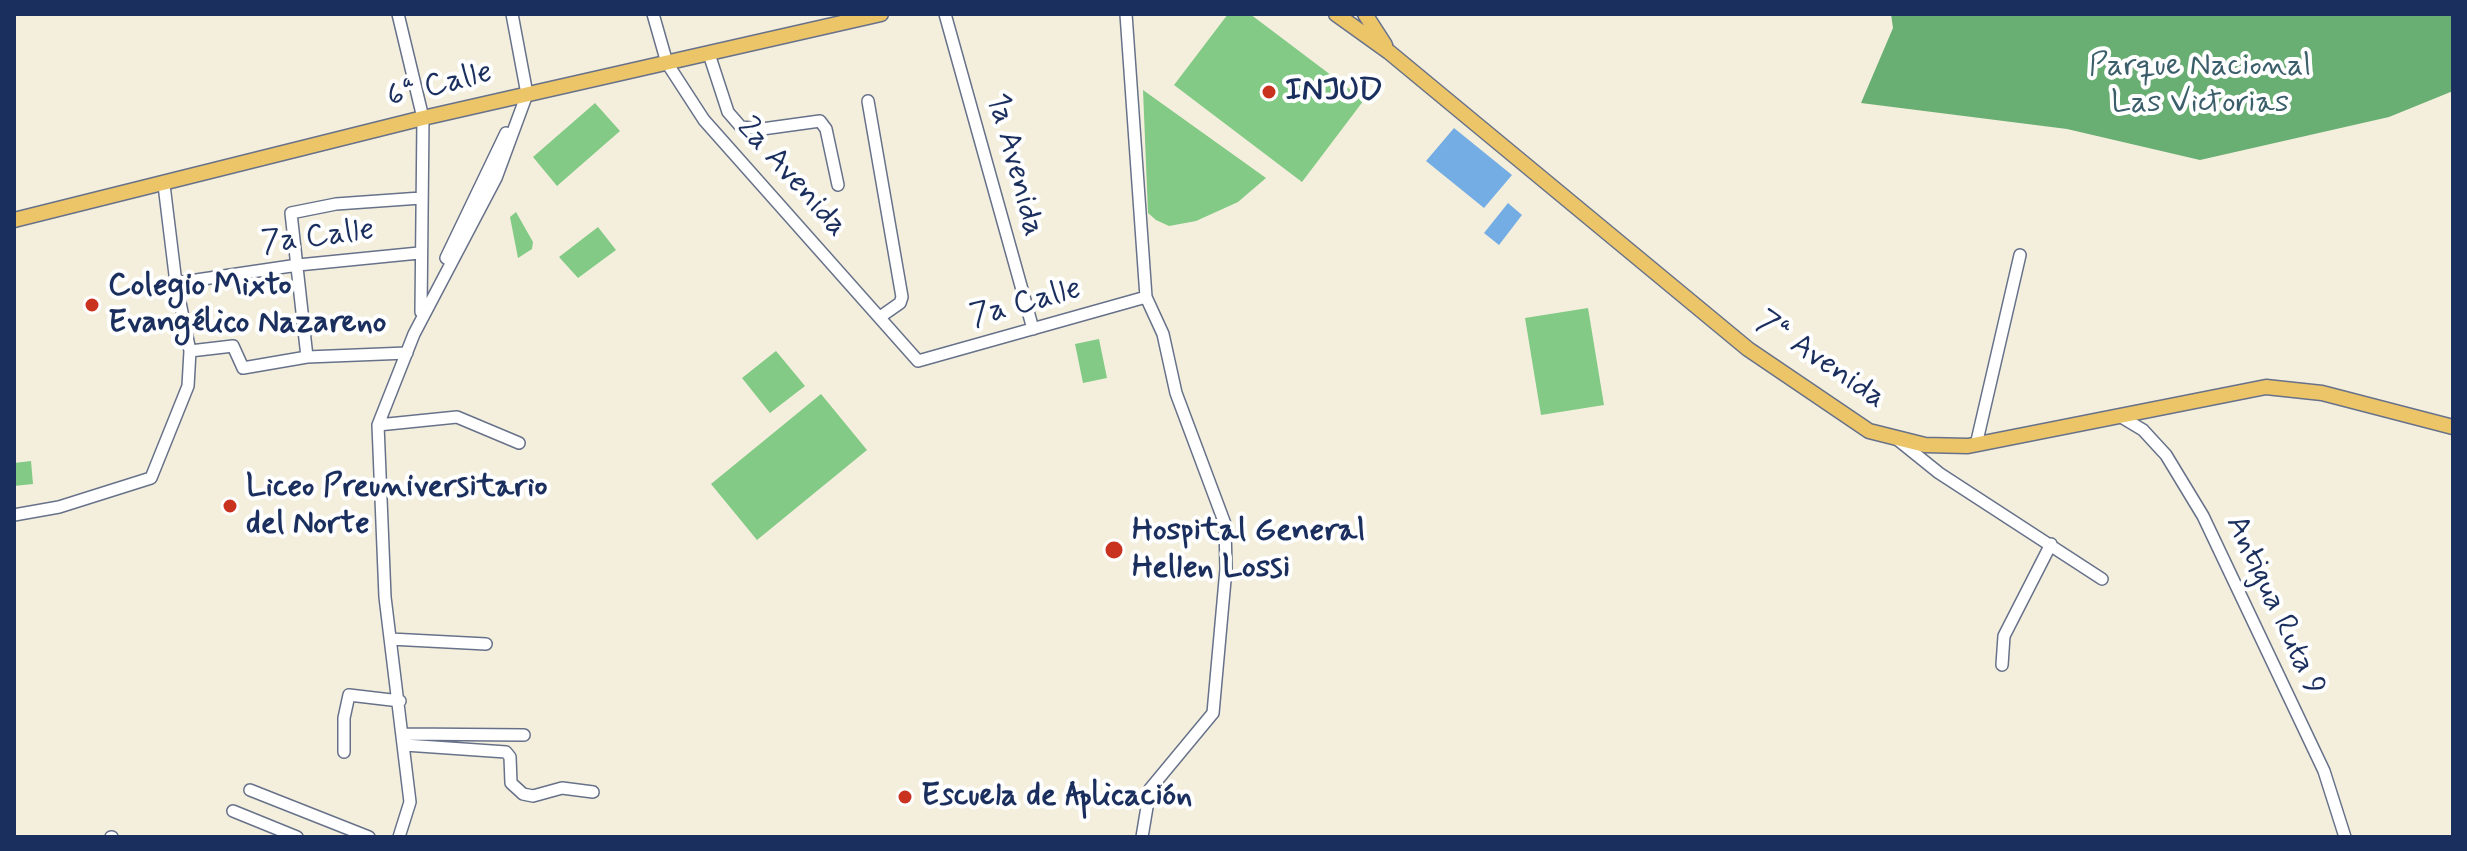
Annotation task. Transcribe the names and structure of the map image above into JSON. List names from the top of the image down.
{
  "streets": {
    "main road": ["6ª Calle", "7ª Avenida"],
    "street": [
      "1a Avenida",
      "2a Avenida",
      "7a Calle",
      "Antigua Ruta 9"
    ]
  },
  "crossings": [
    ["6ª Calle", "2a Avenida"],
    ["1a Avenida", "7a Calle"],
    ["2a Avenida", "7a Calle"],
    ["7ª Avenida", "Antigua Ruta 9"]
  ],
  "parks": ["Parque Nacional Las Victorias"],
  "places": [
    "INJUD",
    "Colegio Mixto Evangélico Nazareno",
    "Liceo Preuniversitario del Norte",
    "Hospital General Hellen Lossi",
    "Escuela de Aplicación"
  ]
}
